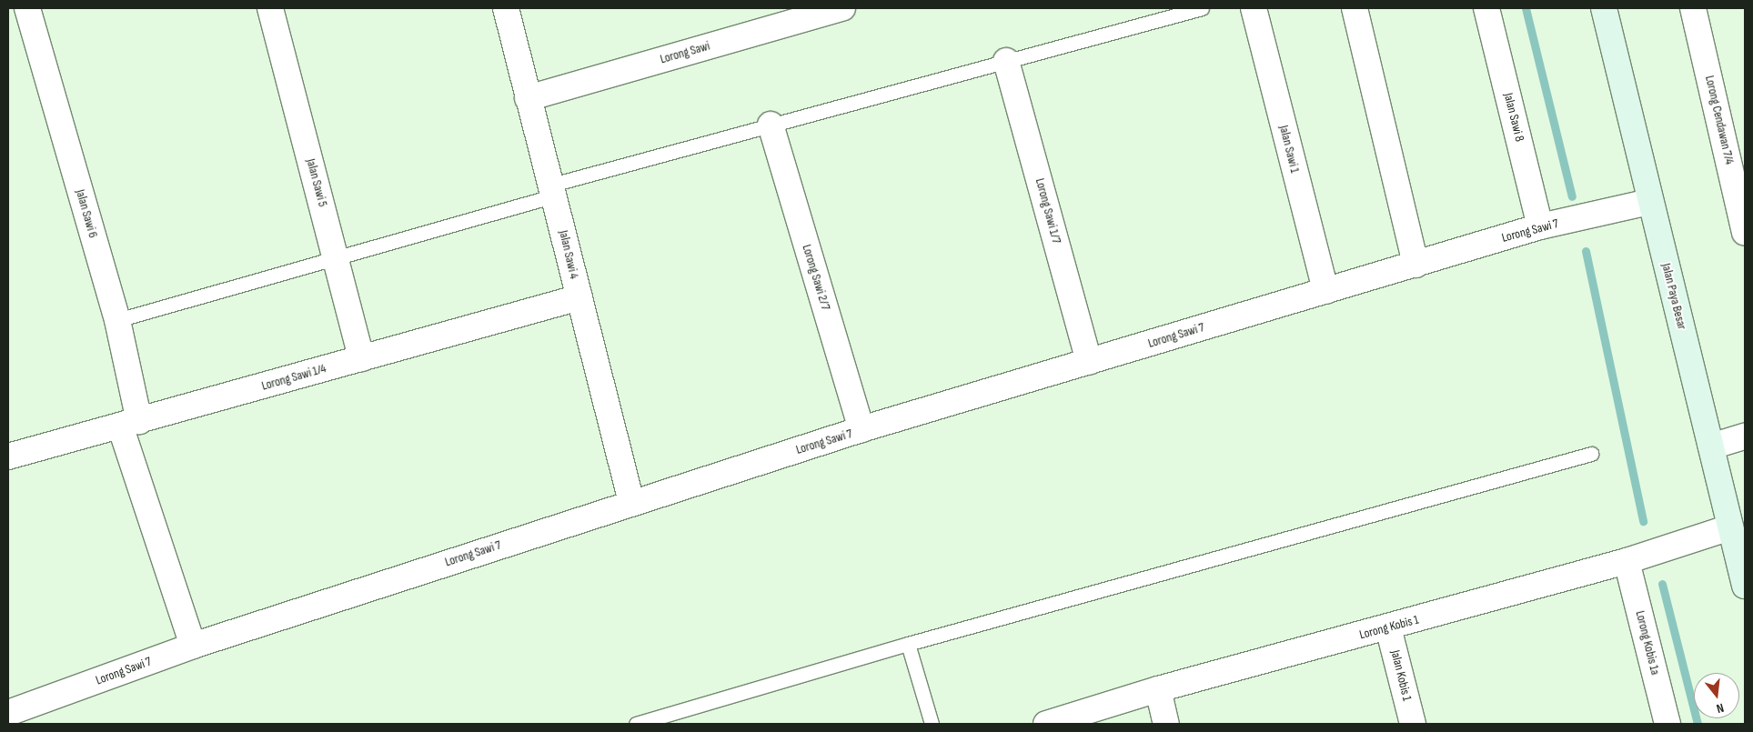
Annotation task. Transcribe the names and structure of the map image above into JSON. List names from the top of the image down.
{
  "streets": {
    "street": [
      "Lorong Sawi",
      "Jalan Sawi 8",
      "Lorong Cendawan 7/4",
      "Jalan Sawi 1",
      "Jalan Sawi 5",
      "Lorong Sawi 1/7",
      "Jalan Sawi 6",
      "Lorong Sawi 7",
      "Jalan Sawi 4",
      "Lorong Sawi 2/7",
      "Jalan Paya Besar",
      "Lorong Sawi 1/4",
      "Lorong Kobis 1",
      "Lorong Kobis 1a",
      "Jalan Kobis 1"
    ]
  },
  "crossings": [
    ["Lorong Sawi", "Jalan Sawi 4"],
    ["Jalan Sawi 8", "Lorong Sawi 7"],
    ["Jalan Sawi 1", "Lorong Sawi 7"],
    ["Jalan Sawi 5", "Lorong Sawi 1/4"],
    ["Lorong Sawi 1/7", "Lorong Sawi 7"],
    ["Jalan Sawi 6", "Lorong Sawi 7"],
    ["Jalan Sawi 6", "Lorong Sawi 1/4"],
    ["Lorong Sawi 7", "Jalan Sawi 4"],
    ["Lorong Sawi 7", "Lorong Sawi 2/7"],
    ["Lorong Sawi 7", "Jalan Paya Besar"],
    ["Jalan Sawi 4", "Lorong Sawi 1/4"],
    ["Jalan Paya Besar", "Lorong Kobis 1"],
    ["Lorong Kobis 1", "Lorong Kobis 1a"],
    ["Lorong Kobis 1", "Jalan Kobis 1"]
  ],
  "north": "bottom"
}
